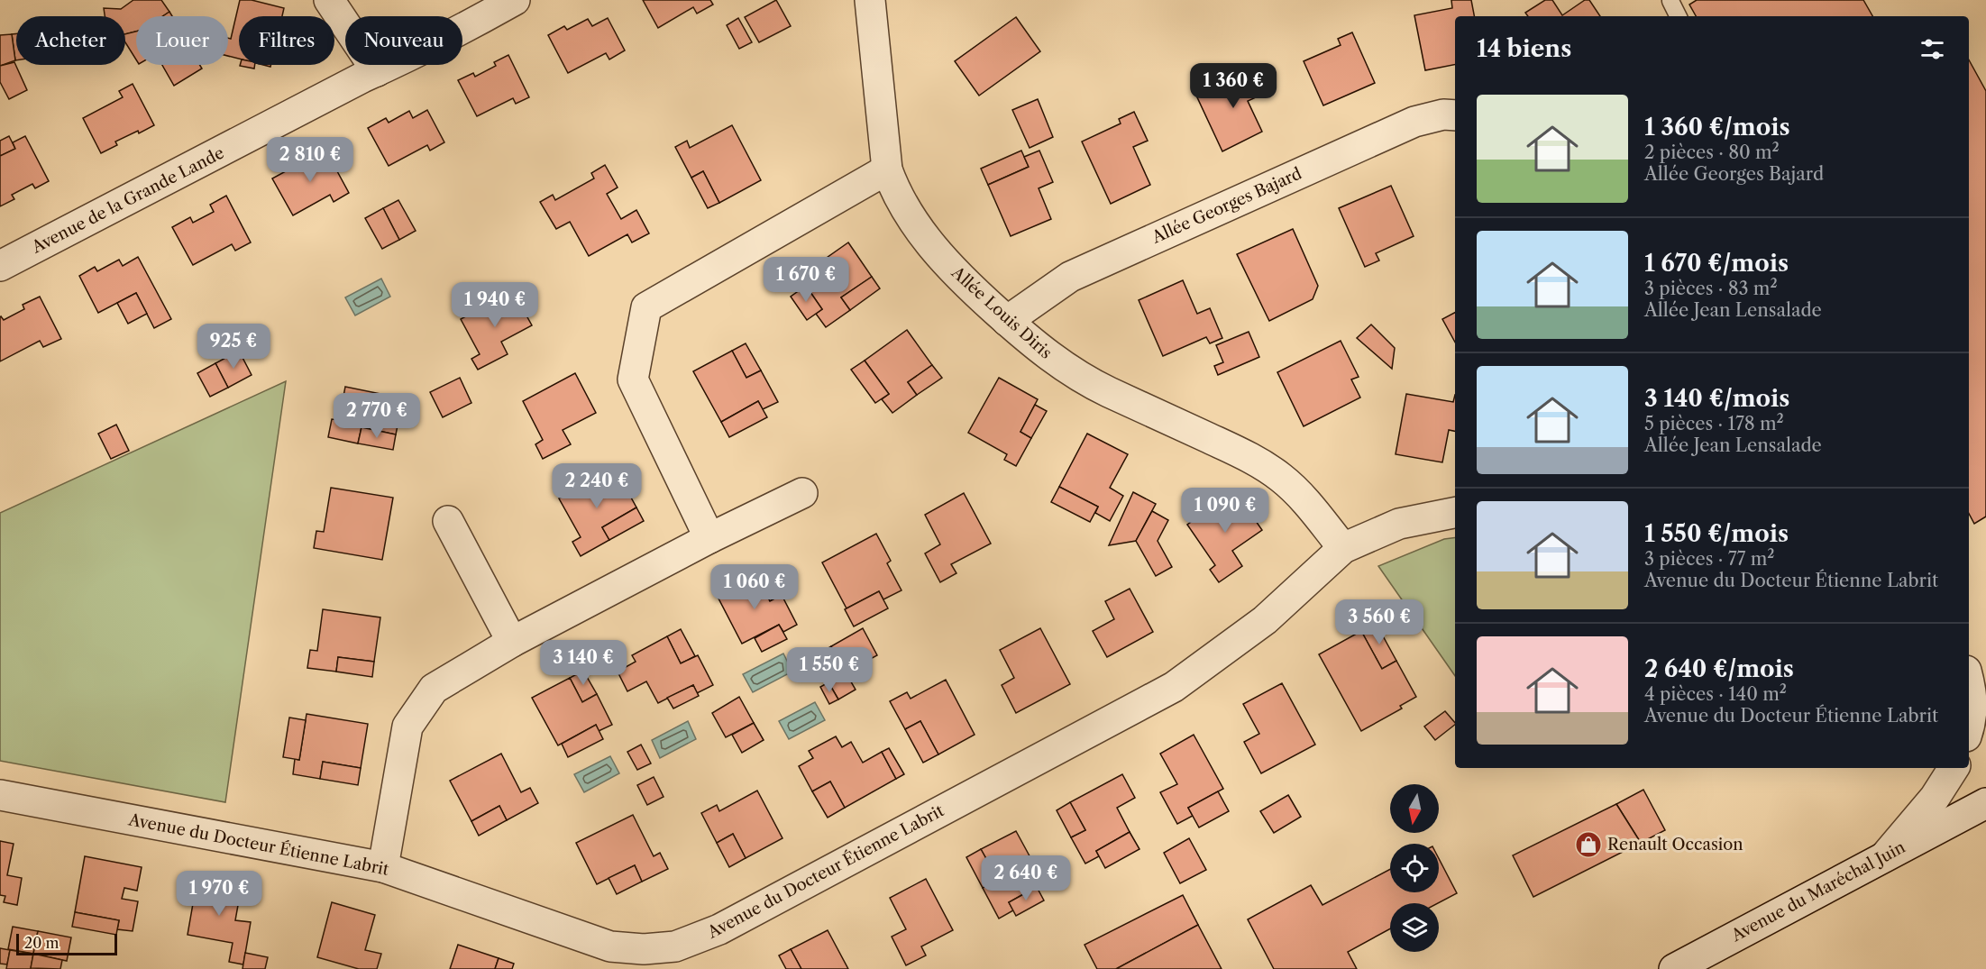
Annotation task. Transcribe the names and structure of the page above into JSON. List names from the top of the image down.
{
  "streets": {
    "street": [
      "Avenue de la Grande Lande",
      "Allée Georges Bajard",
      "Allée Louis Diris",
      "Avenue du Docteur Étienne Labrit",
      "Avenue du Maréchal Juin"
    ]
  },
  "crossings": [
    ["Allée Georges Bajard", "Allée Louis Diris"],
    ["Allée Louis Diris", "Avenue du Docteur Étienne Labrit"]
  ],
  "places": {
    "shop": ["Renault Occasion"]
  },
  "scale_bar": "20 m",
  "north": "bottom",
  "page": {
    "chip": [
      "Acheter",
      "Louer",
      "Filtres",
      "Nouveau"
    ],
    "heading": "14 biens",
    "price": [
      "1 360 €",
      "2 810 €",
      "1 670 €",
      "1 940 €",
      "925 €",
      "2 770 €",
      "2 240 €",
      "1 090 €",
      "1 060 €",
      "3 560 €",
      "3 140 €",
      "1 550 €",
      "2 640 €",
      "1 970 €"
    ],
    "list": [
      {
        "name": "1 360 €/mois",
        "note": "2 pièces · 80 m² · Allée Georges Bajard"
      },
      {
        "name": "1 670 €/mois",
        "note": "3 pièces · 83 m² · Allée Jean Lensalade"
      },
      {
        "name": "3 140 €/mois",
        "note": "5 pièces · 178 m² · Allée Jean Lensalade"
      },
      {
        "name": "1 550 €/mois",
        "note": "3 pièces · 77 m² · Avenue du Docteur Étienne Labrit"
      },
      {
        "name": "2 640 €/mois",
        "note": "4 pièces · 140 m² · Avenue du Docteur Étienne Labrit"
      }
    ],
    "scale": "20 m"
  }
}
